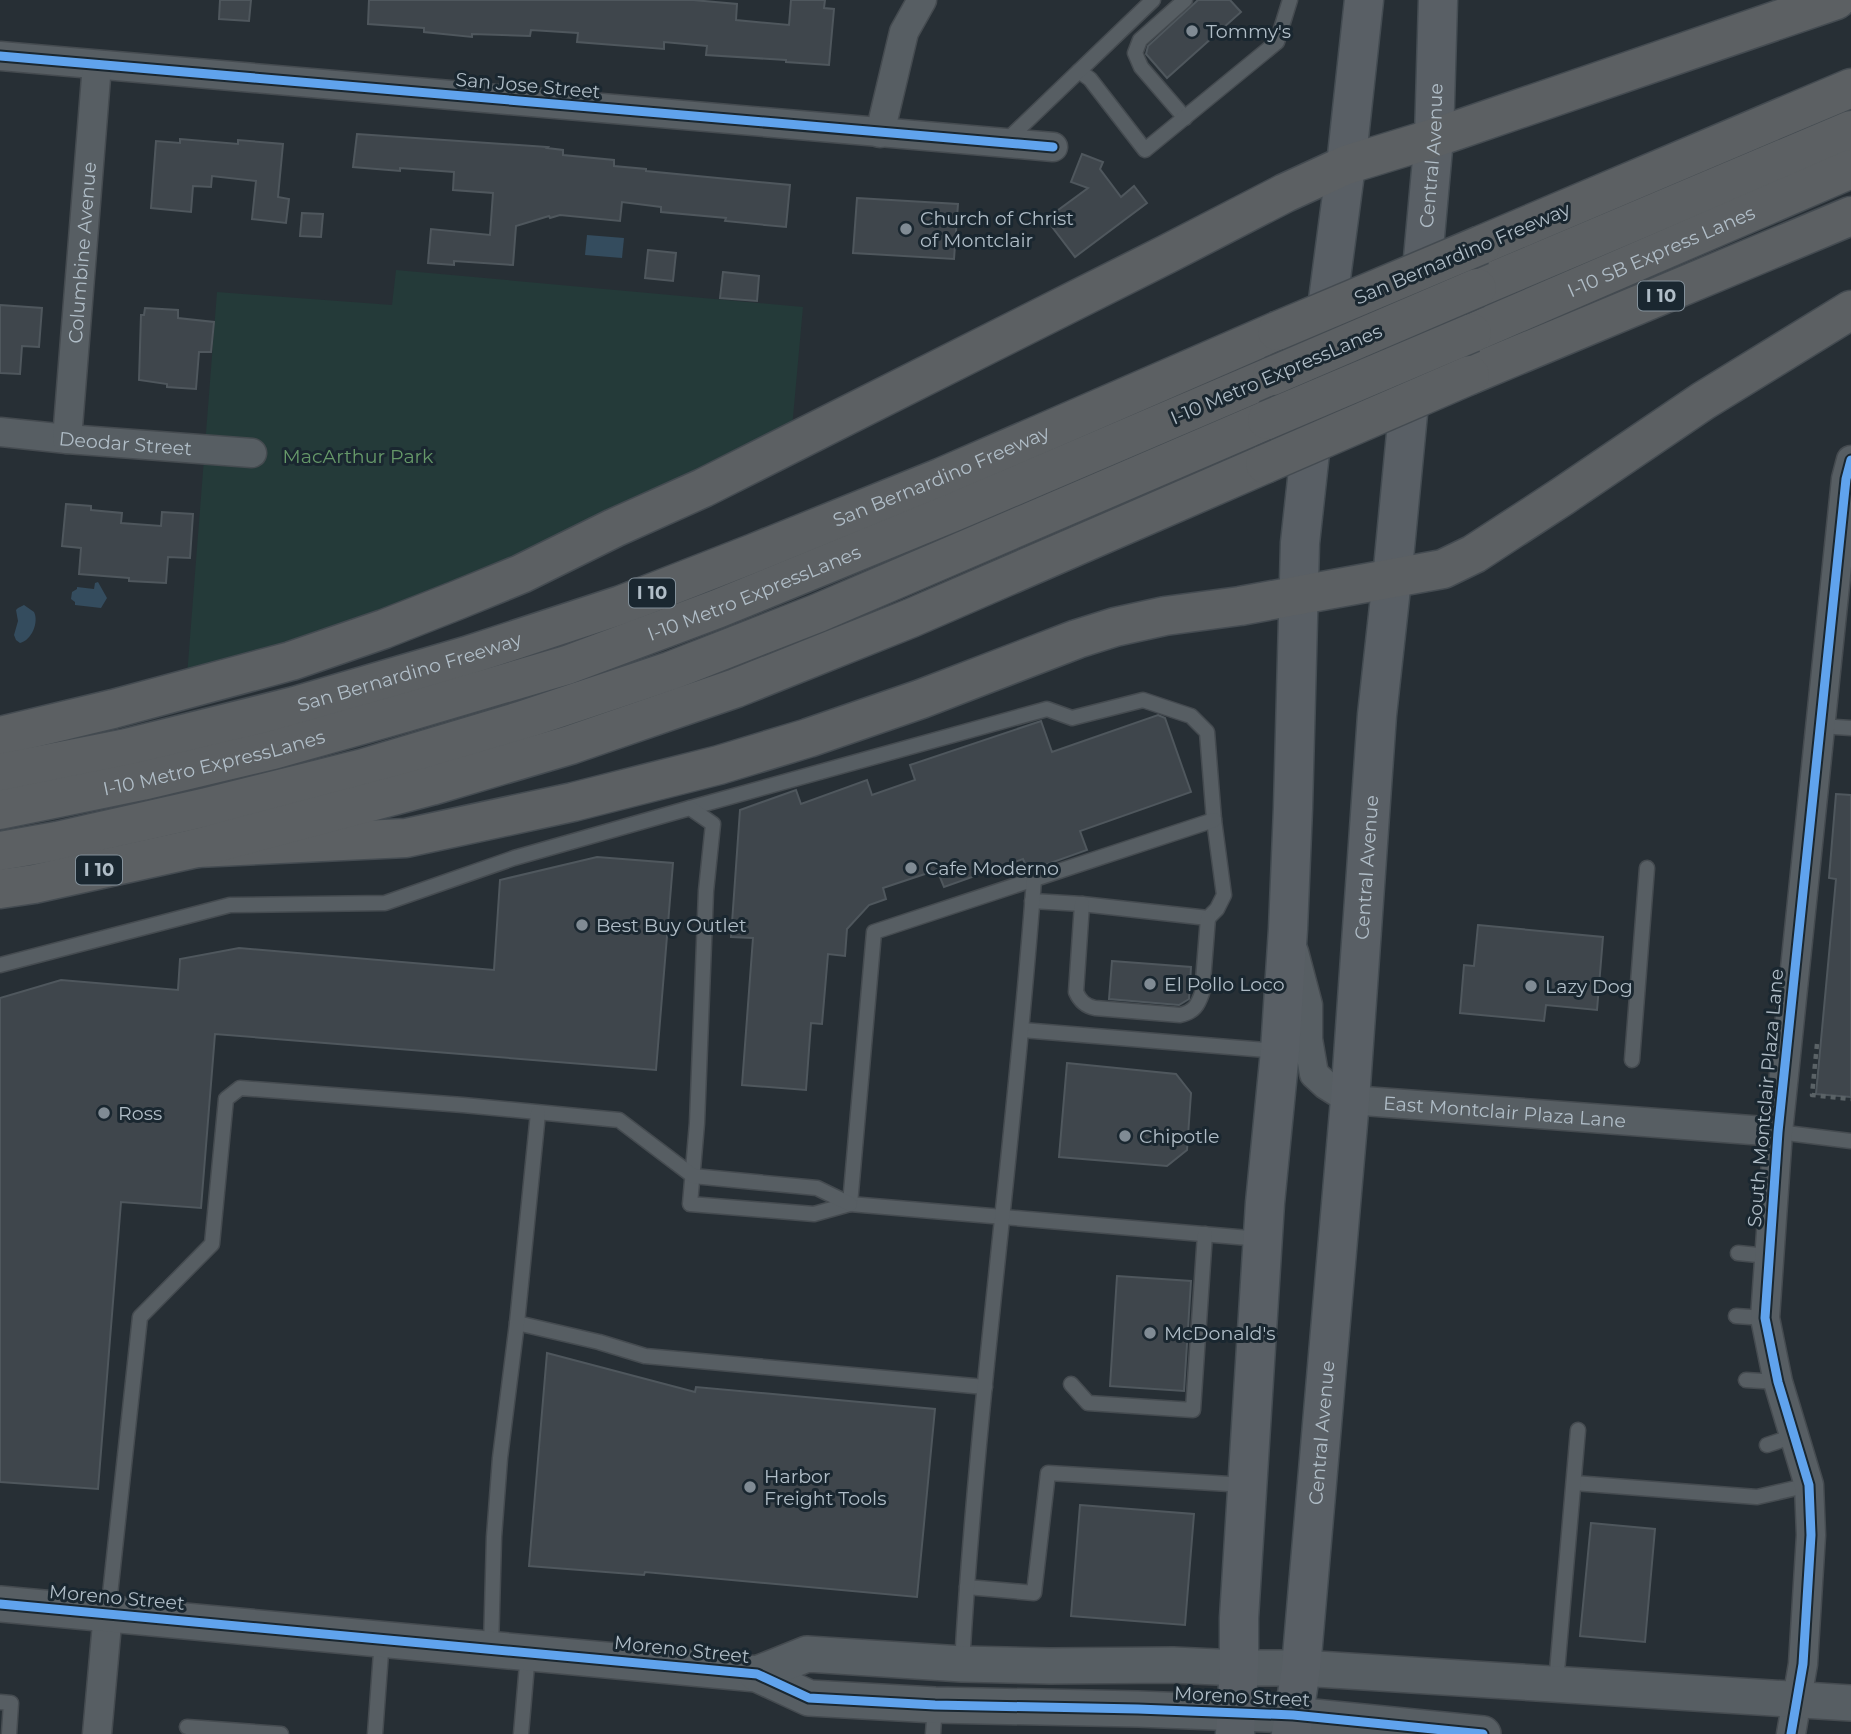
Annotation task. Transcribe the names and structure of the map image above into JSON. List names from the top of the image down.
{
  "streets": {
    "highway": [
      "I-10 SB Express Lanes",
      "San Bernardino Freeway",
      "I 10",
      "I-10 Metro ExpressLanes"
    ],
    "main road": ["Central Avenue"],
    "street": [
      "San Jose Street",
      "Columbine Avenue",
      "Deodar Street",
      "South Montclair Plaza Lane",
      "East Montclair Plaza Lane",
      "Moreno Street"
    ]
  },
  "crossings": [
    ["San Jose Street", "Columbine Avenue"],
    ["Central Avenue", "East Montclair Plaza Lane"],
    ["Central Avenue", "Moreno Street"],
    ["I-10 SB Express Lanes", "I-10 Metro ExpressLanes"],
    ["Columbine Avenue", "Deodar Street"],
    ["South Montclair Plaza Lane", "East Montclair Plaza Lane"],
    ["South Montclair Plaza Lane", "Moreno Street"]
  ],
  "parks": ["MacArthur Park"],
  "places": [
    "Tommy's",
    "Church of Christ of Montclair",
    "Cafe Moderno",
    "Best Buy Outlet",
    "El Pollo Loco",
    "Lazy Dog",
    "Ross",
    "Chipotle",
    "McDonald's",
    "Harbor Freight Tools"
  ]
}
